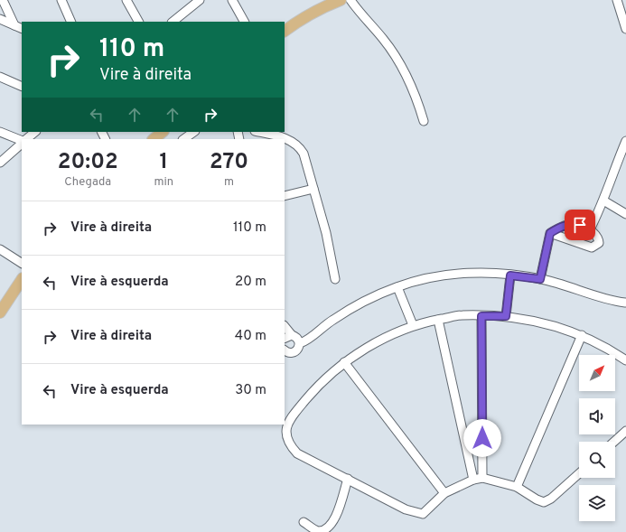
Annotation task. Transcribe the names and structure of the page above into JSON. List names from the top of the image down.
{
  "north": "top right",
  "page": {
    "turn": ["110 m", "Vire à direita"],
    "eta": [
      "20:02",
      "Chegada",
      "1",
      "min",
      "270",
      "m"
    ],
    "list": [
      {
        "name": "Vire à direita",
        "value": "110 m"
      },
      {
        "name": "Vire à esquerda",
        "value": "20 m"
      },
      {
        "name": "Vire à direita",
        "value": "40 m"
      },
      {
        "name": "Vire à esquerda",
        "value": "30 m"
      }
    ]
  }
}
